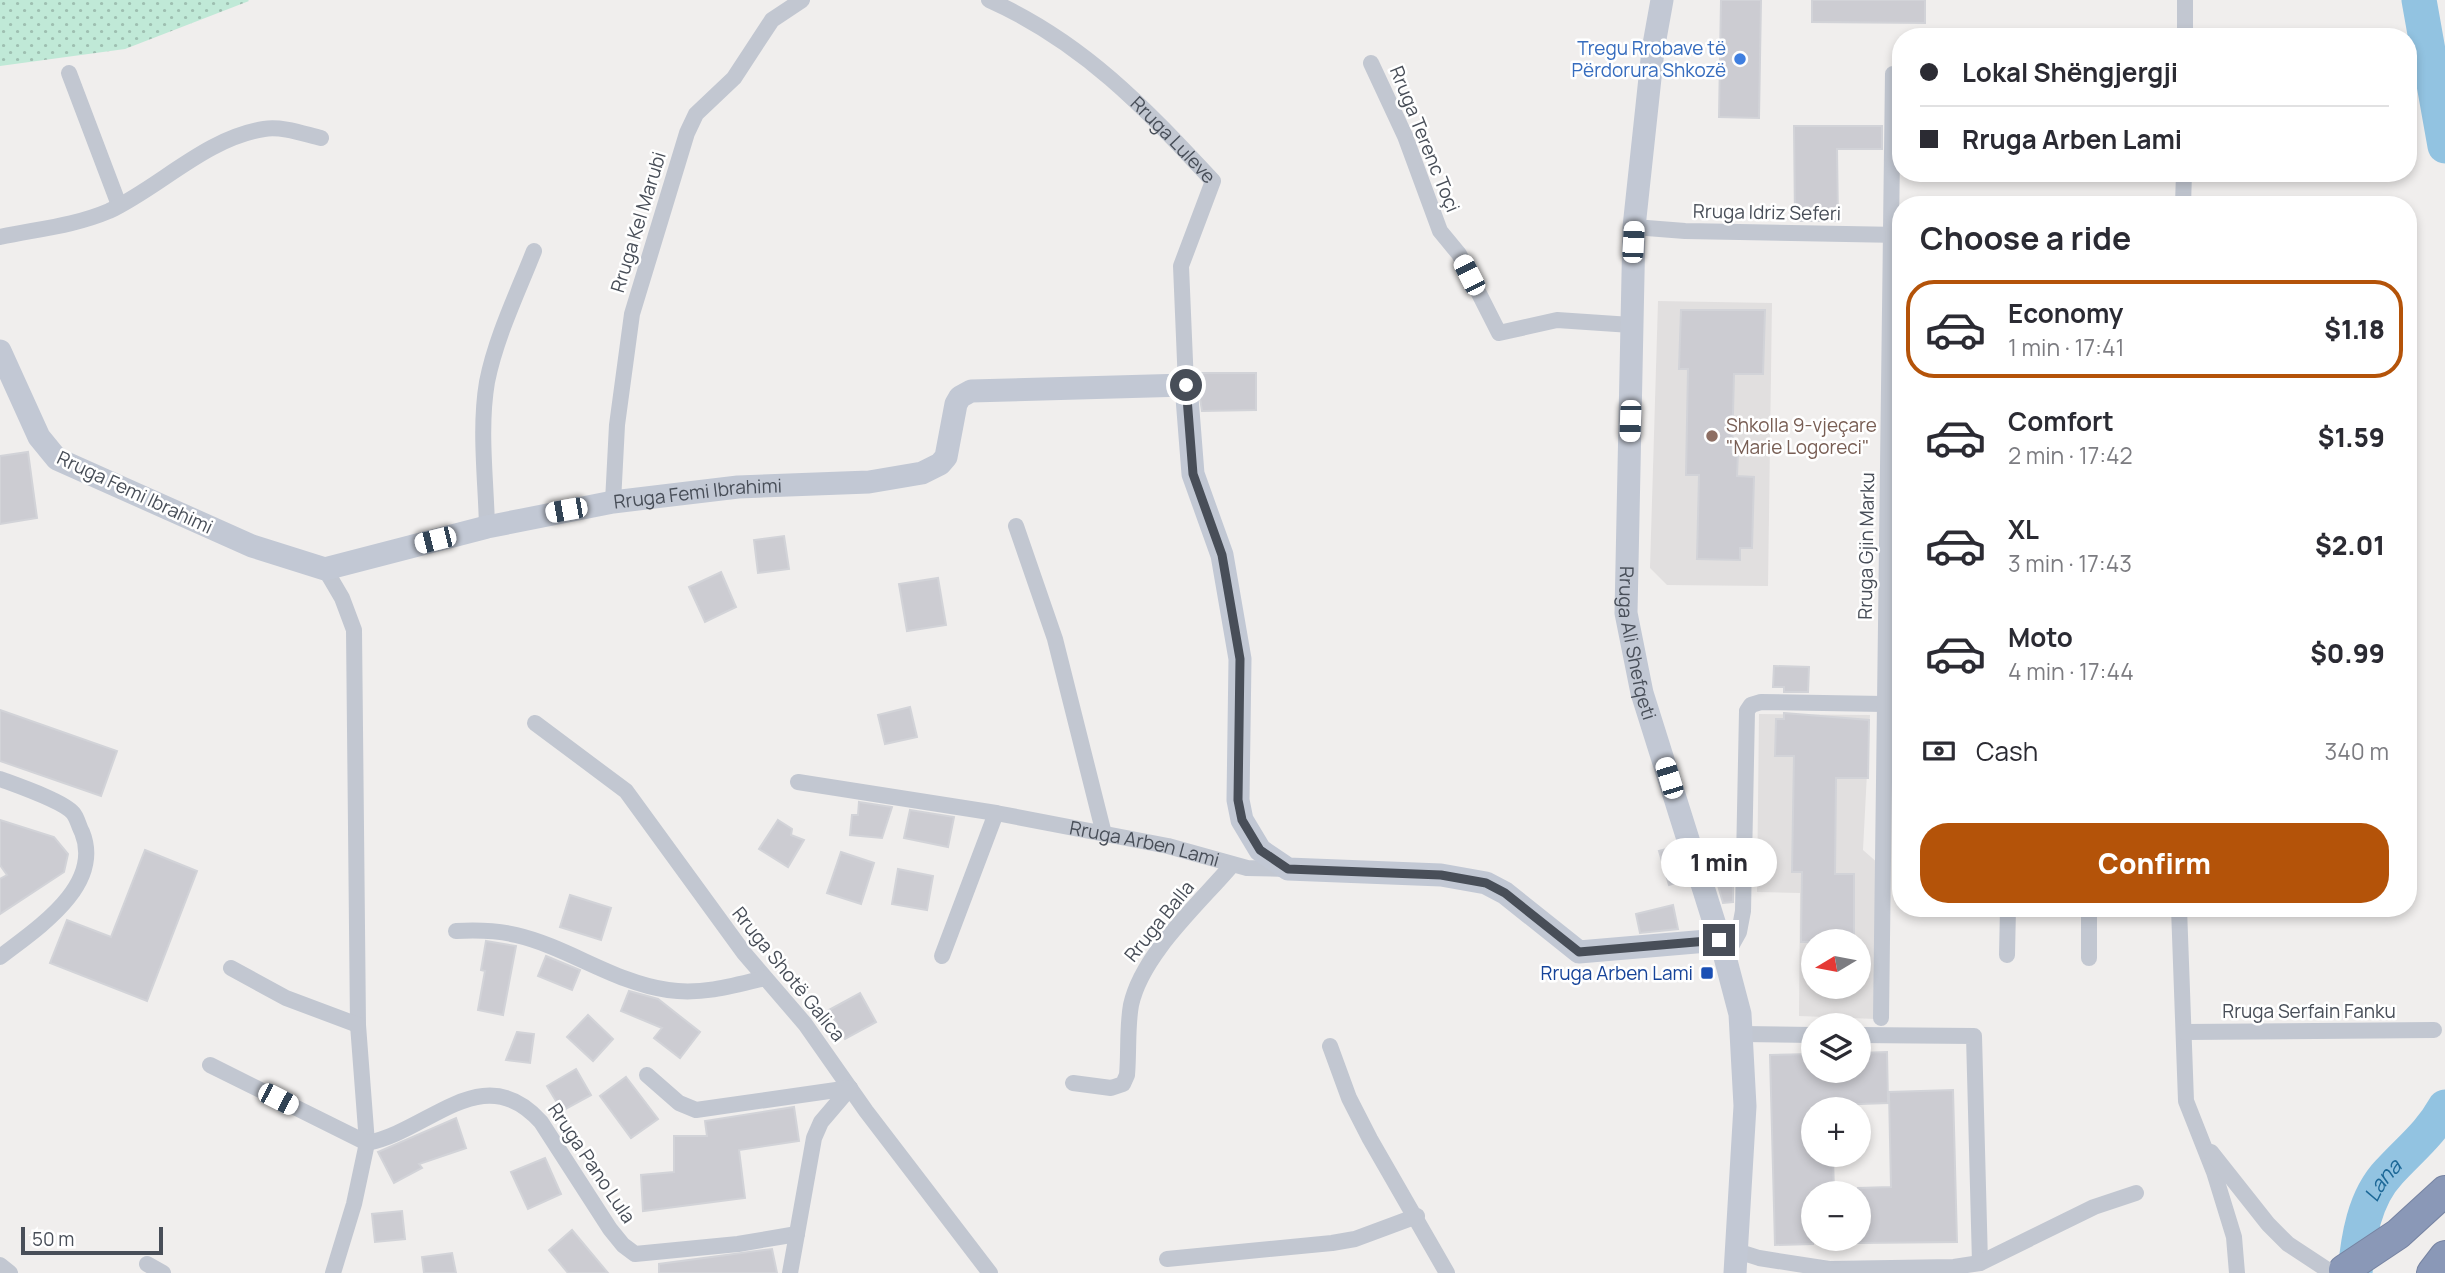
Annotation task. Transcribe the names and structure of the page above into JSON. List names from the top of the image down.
{
  "streets": {
    "street": [
      "Rruga Terenc Toçi",
      "Rruga Luleve",
      "Rruga Idriz Seferi",
      "Rruga Kel Marubi",
      "Rruga Femi Ibrahimi",
      "Rruga Gjin Marku",
      "Rruga Ali Shefqeti",
      "Rruga Arben Lami",
      "Rruga Balla",
      "Rruga Shotë Galica",
      "Rruga Serfain Fanku",
      "Rruga Pano Lula"
    ]
  },
  "crossings": [
    ["Rruga Terenc Toçi", "Rruga Ali Shefqeti"],
    ["Rruga Luleve", "Rruga Femi Ibrahimi"],
    ["Rruga Luleve", "Rruga Arben Lami"],
    ["Rruga Idriz Seferi", "Rruga Ali Shefqeti"],
    ["Rruga Kel Marubi", "Rruga Femi Ibrahimi"],
    ["Rruga Ali Shefqeti", "Rruga Arben Lami"],
    ["Rruga Arben Lami", "Rruga Balla"]
  ],
  "water": ["Lana"],
  "places": {
    "other": ["Tregu Rrobave të Përdorura Shkozë", "Shkolla 9-vjeçare \"Marie Logoreci\""],
    "transit": ["Rruga Arben Lami"]
  },
  "scale_bar": "50 m",
  "north": "left",
  "page": {
    "banner": ["Lokal Shëngjergji", "Rruga Arben Lami"],
    "heading": "Choose a ride",
    "list": [
      {
        "name": "Economy",
        "note": "1 min · 17:41",
        "value": "$1.18"
      },
      {
        "name": "Comfort",
        "note": "2 min · 17:42",
        "value": "$1.59"
      },
      {
        "name": "XL",
        "note": "3 min · 17:43",
        "value": "$2.01"
      },
      {
        "name": "Moto",
        "note": "4 min · 17:44",
        "value": "$0.99"
      }
    ],
    "pay": ["Cash", "340 m"],
    "buttons": "Confirm",
    "bubble": "1 min",
    "map_buttons": ["+", "−"],
    "scale": "50 m"
  }
}
